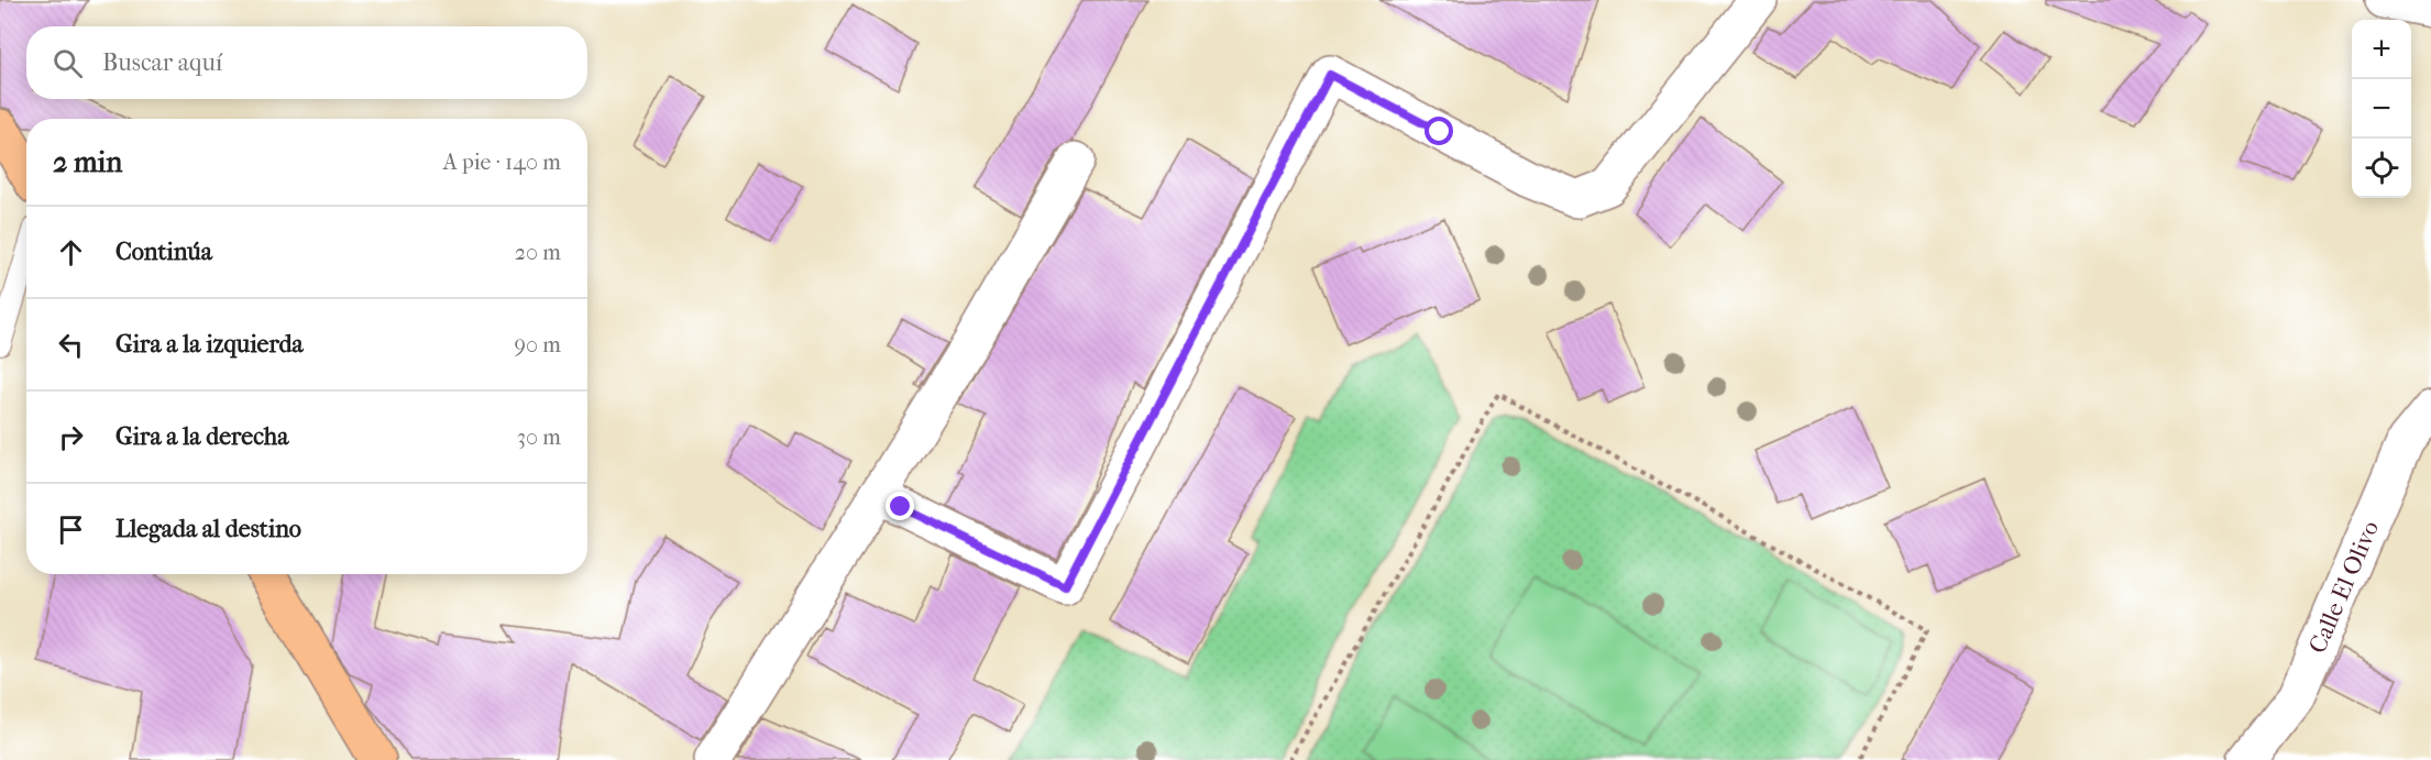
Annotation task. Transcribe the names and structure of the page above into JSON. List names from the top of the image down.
{
  "streets": {
    "street": ["Calle El Olivo"]
  },
  "page": {
    "map_buttons": ["+", "−"],
    "search": "Buscar aquí",
    "heading": ["2 min", "A pie · 140 m"],
    "list": [
      ["Continúa", "20 m"],
      ["Gira a la izquierda", "90 m"],
      ["Gira a la derecha", "30 m"],
      "Llegada al destino"
    ]
  }
}
